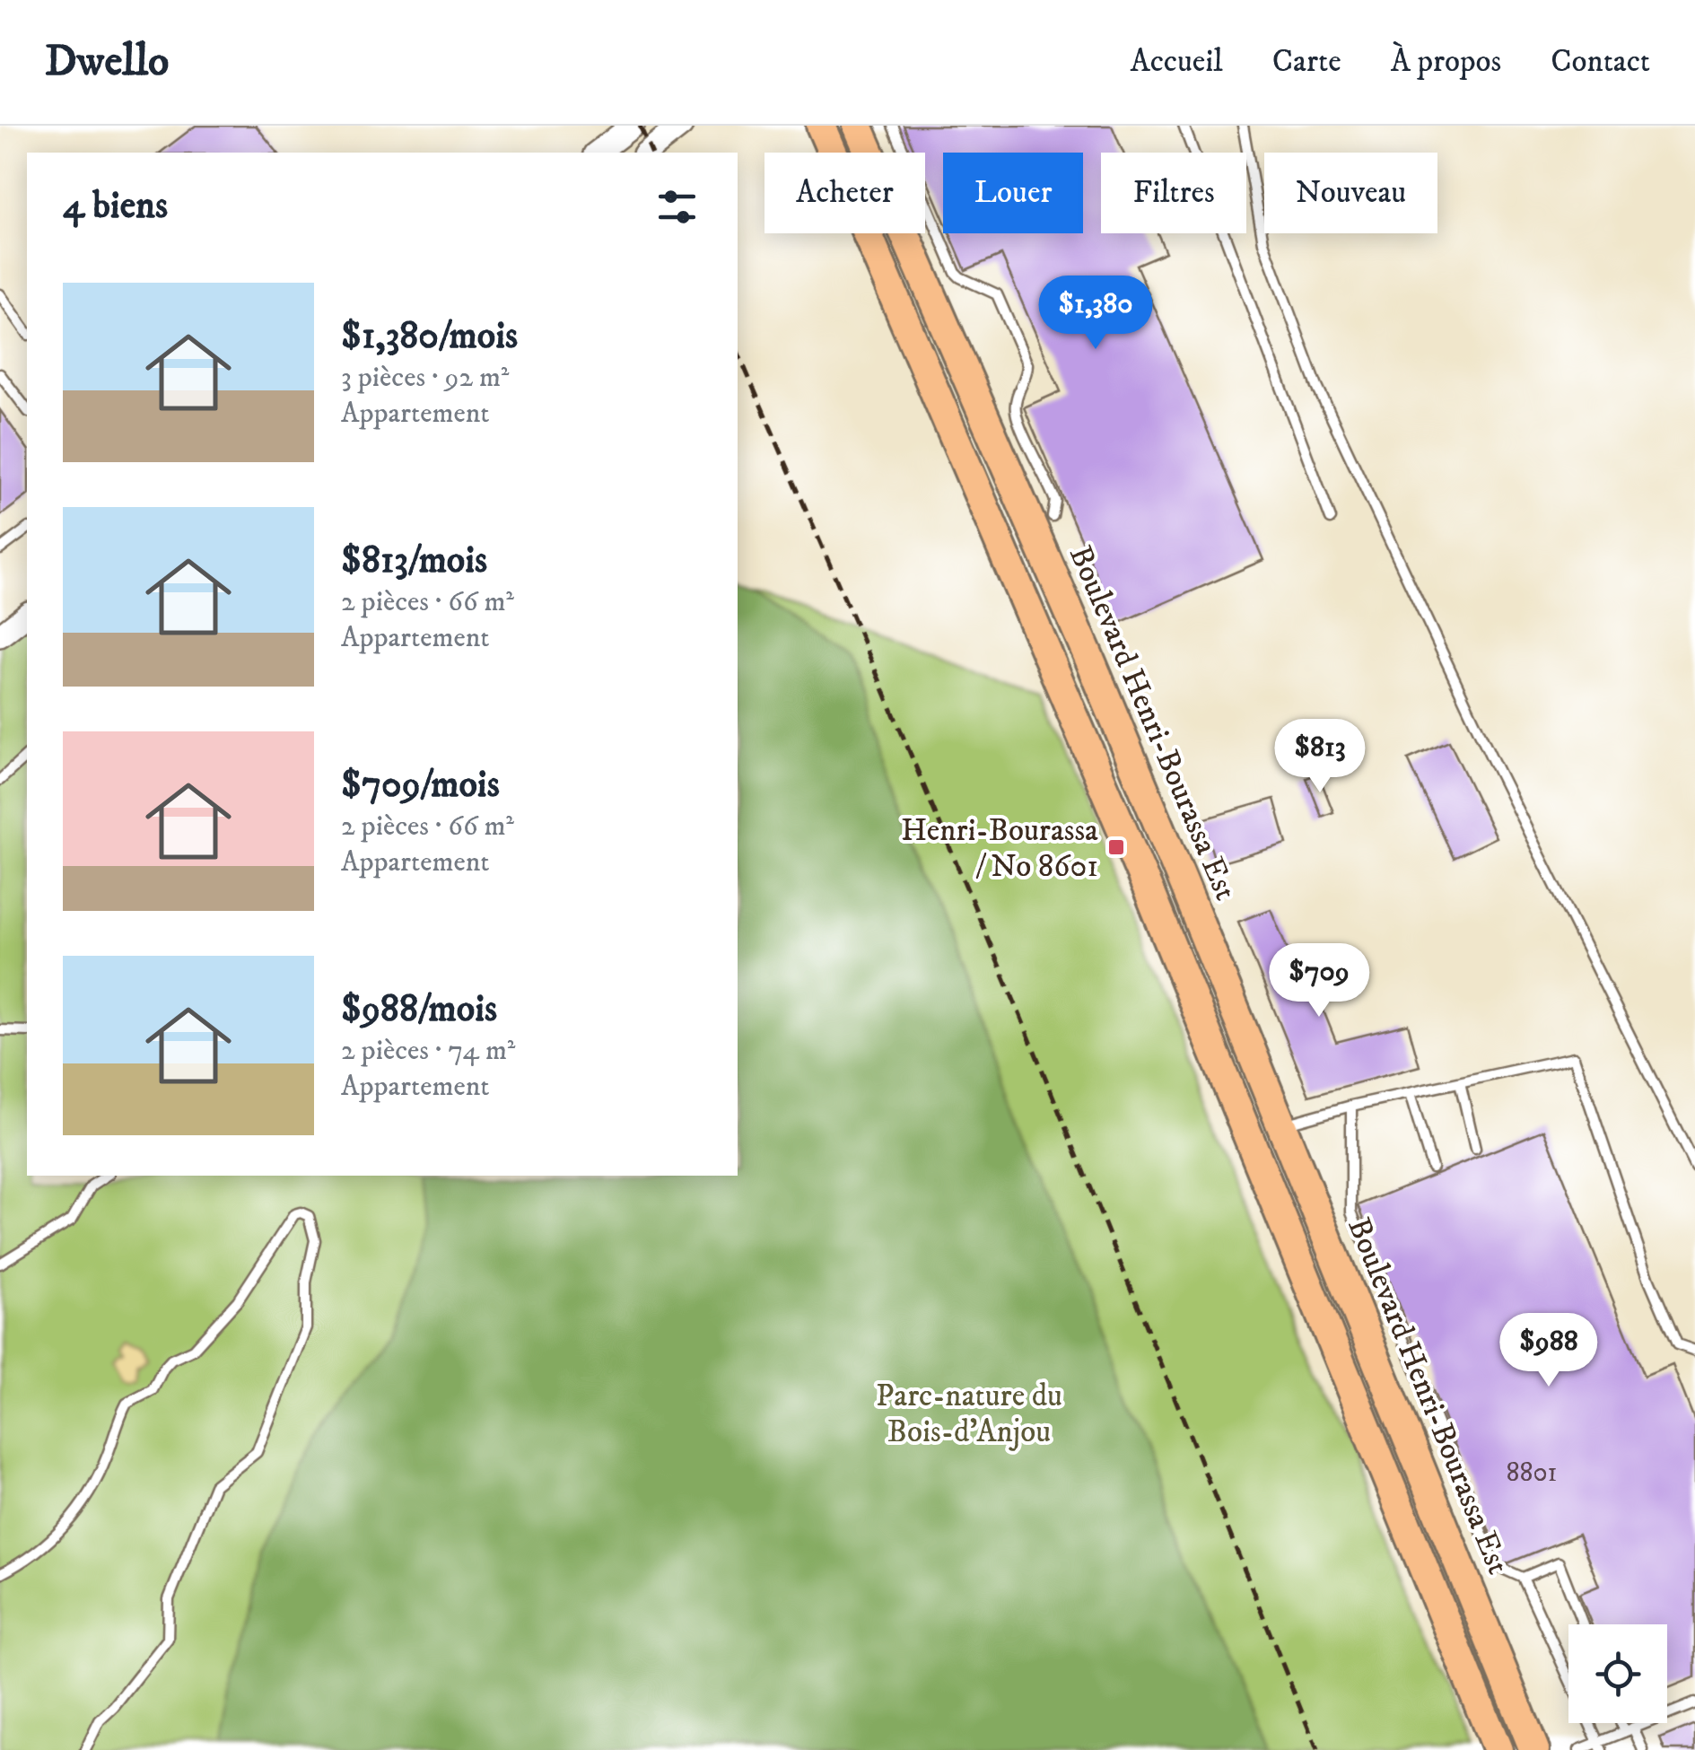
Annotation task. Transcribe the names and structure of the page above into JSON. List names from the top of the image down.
{
  "streets": {
    "main road": ["Boulevard Henri-Bourassa Est"]
  },
  "parks": ["Parc-nature du Bois-d'Anjou"],
  "places": {
    "transit": ["Henri-Bourassa / No 8601"]
  },
  "house_numbers": ["8801"],
  "page": {
    "header": "Dwello",
    "nav": [
      "Accueil",
      "Carte",
      "À propos",
      "Contact"
    ],
    "chip": [
      "Acheter",
      "Louer",
      "Filtres",
      "Nouveau"
    ],
    "heading": "4 biens",
    "list": [
      {
        "name": "$1,380/mois",
        "note": "3 pièces · 92 m² · Appartement"
      },
      {
        "name": "$813/mois",
        "note": "2 pièces · 66 m² · Appartement"
      },
      {
        "name": "$709/mois",
        "note": "2 pièces · 66 m² · Appartement"
      },
      {
        "name": "$988/mois",
        "note": "2 pièces · 74 m² · Appartement"
      }
    ],
    "price": [
      "$1,380",
      "$813",
      "$709",
      "$988"
    ]
  }
}
